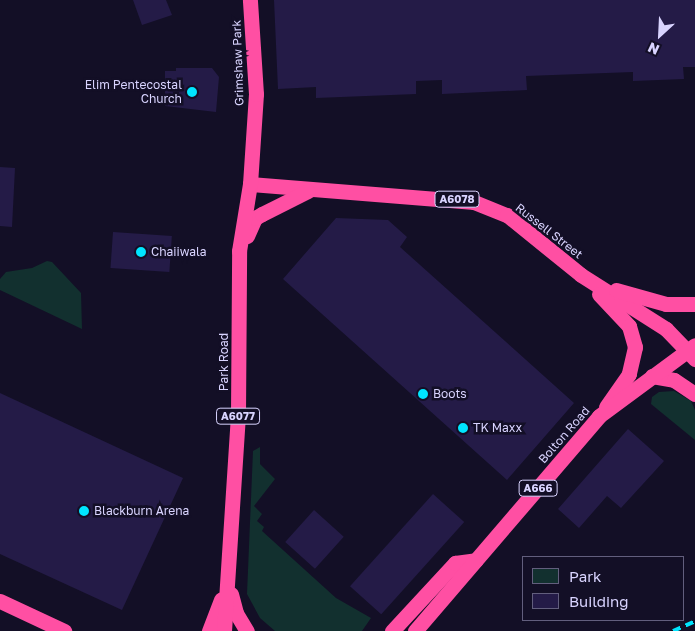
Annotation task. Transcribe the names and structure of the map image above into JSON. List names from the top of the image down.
{
  "streets": {
    "highway": [
      "Grimshaw Park",
      "A6078",
      "Russell Street",
      "Park Road",
      "A6077",
      "Bolton Road",
      "A666"
    ]
  },
  "crossings": [
    ["Grimshaw Park", "Russell Street"],
    ["Grimshaw Park", "Park Road"],
    ["Russell Street", "Park Road"],
    ["Russell Street", "Bolton Road"]
  ],
  "places": [
    "Elim Pentecostal Church",
    "Chaiiwala",
    "Boots",
    "TK Maxx",
    "Blackburn Arena"
  ],
  "legend": ["Park", "Building"],
  "north": "bottom left"
}
